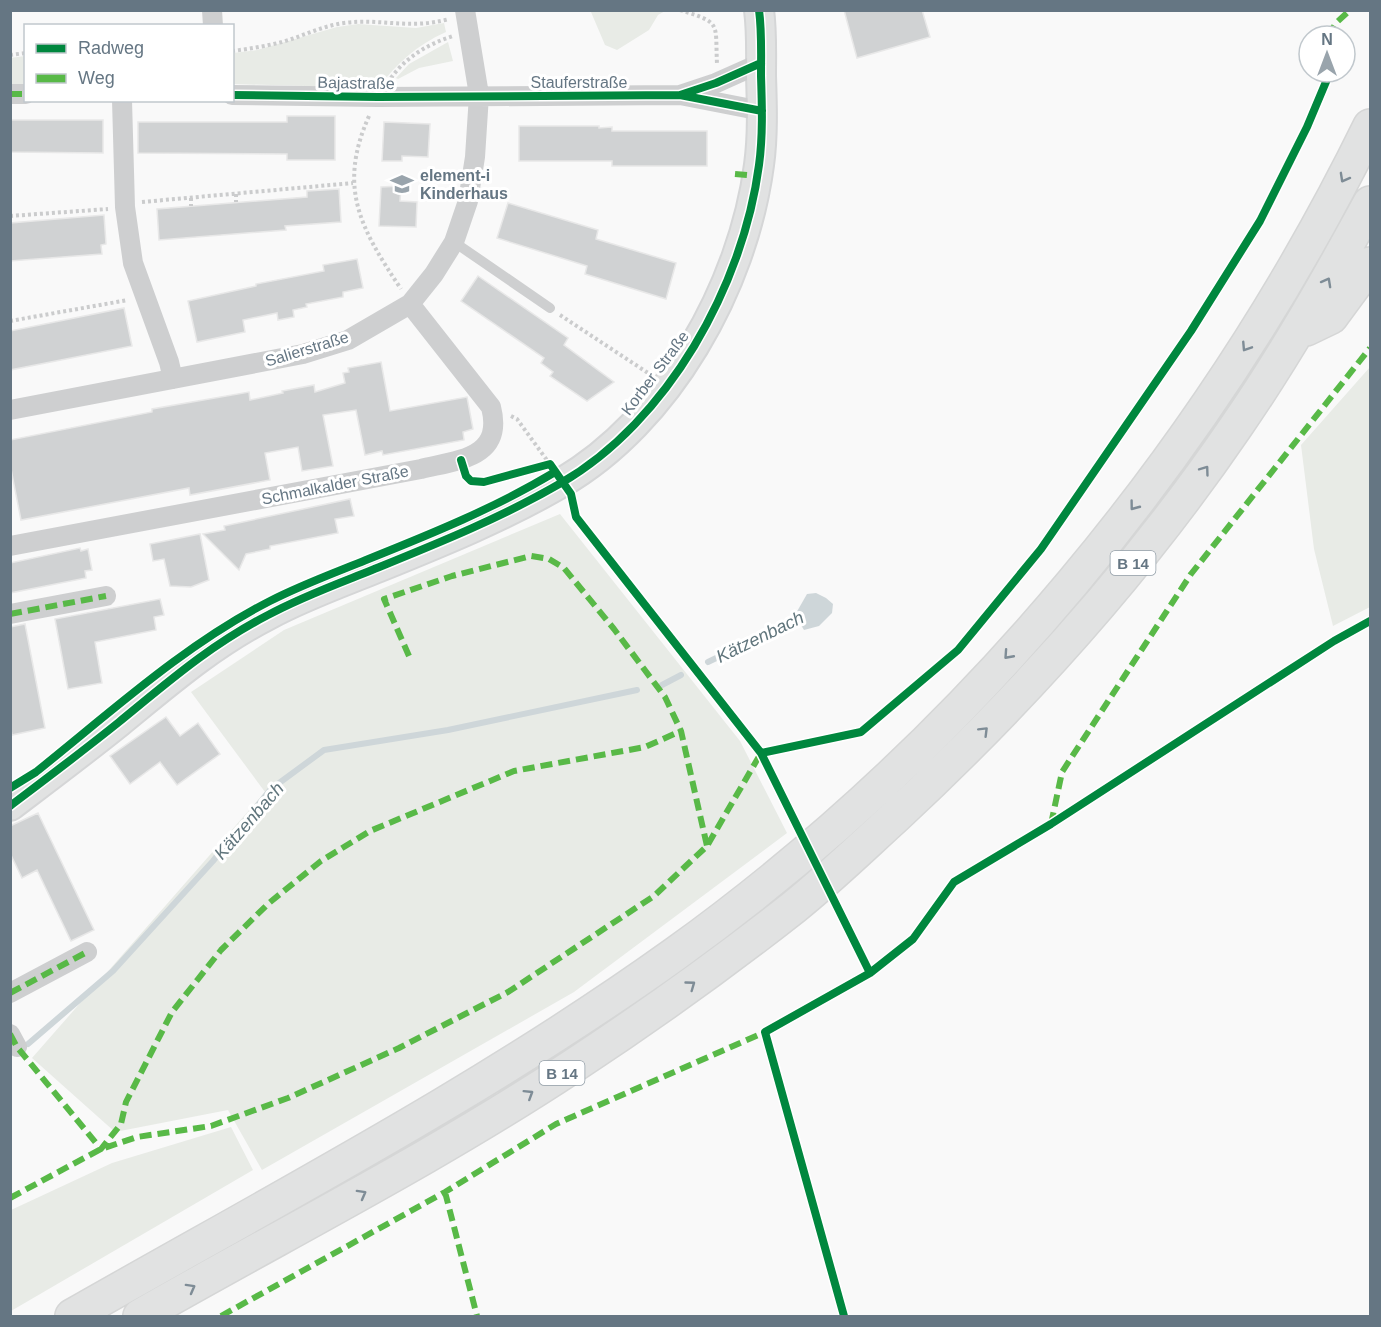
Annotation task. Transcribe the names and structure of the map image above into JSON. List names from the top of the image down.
{
  "streets": {
    "highway": ["B 14"],
    "street": [
      "Stauferstraße",
      "Bajastraße",
      "Salierstraße",
      "Korber Straße",
      "Schmalkalder Straße"
    ]
  },
  "crossings": [
    ["Stauferstraße", "Bajastraße"],
    ["Stauferstraße", "Salierstraße"],
    ["Stauferstraße", "Korber Straße"],
    ["Bajastraße", "Salierstraße"],
    ["Salierstraße", "Schmalkalder Straße"]
  ],
  "water": ["Kätzenbach"],
  "places": {
    "school or university": ["element-i Kinderhaus"]
  },
  "legend": ["Radweg", "Weg"],
  "north": "top"
}
